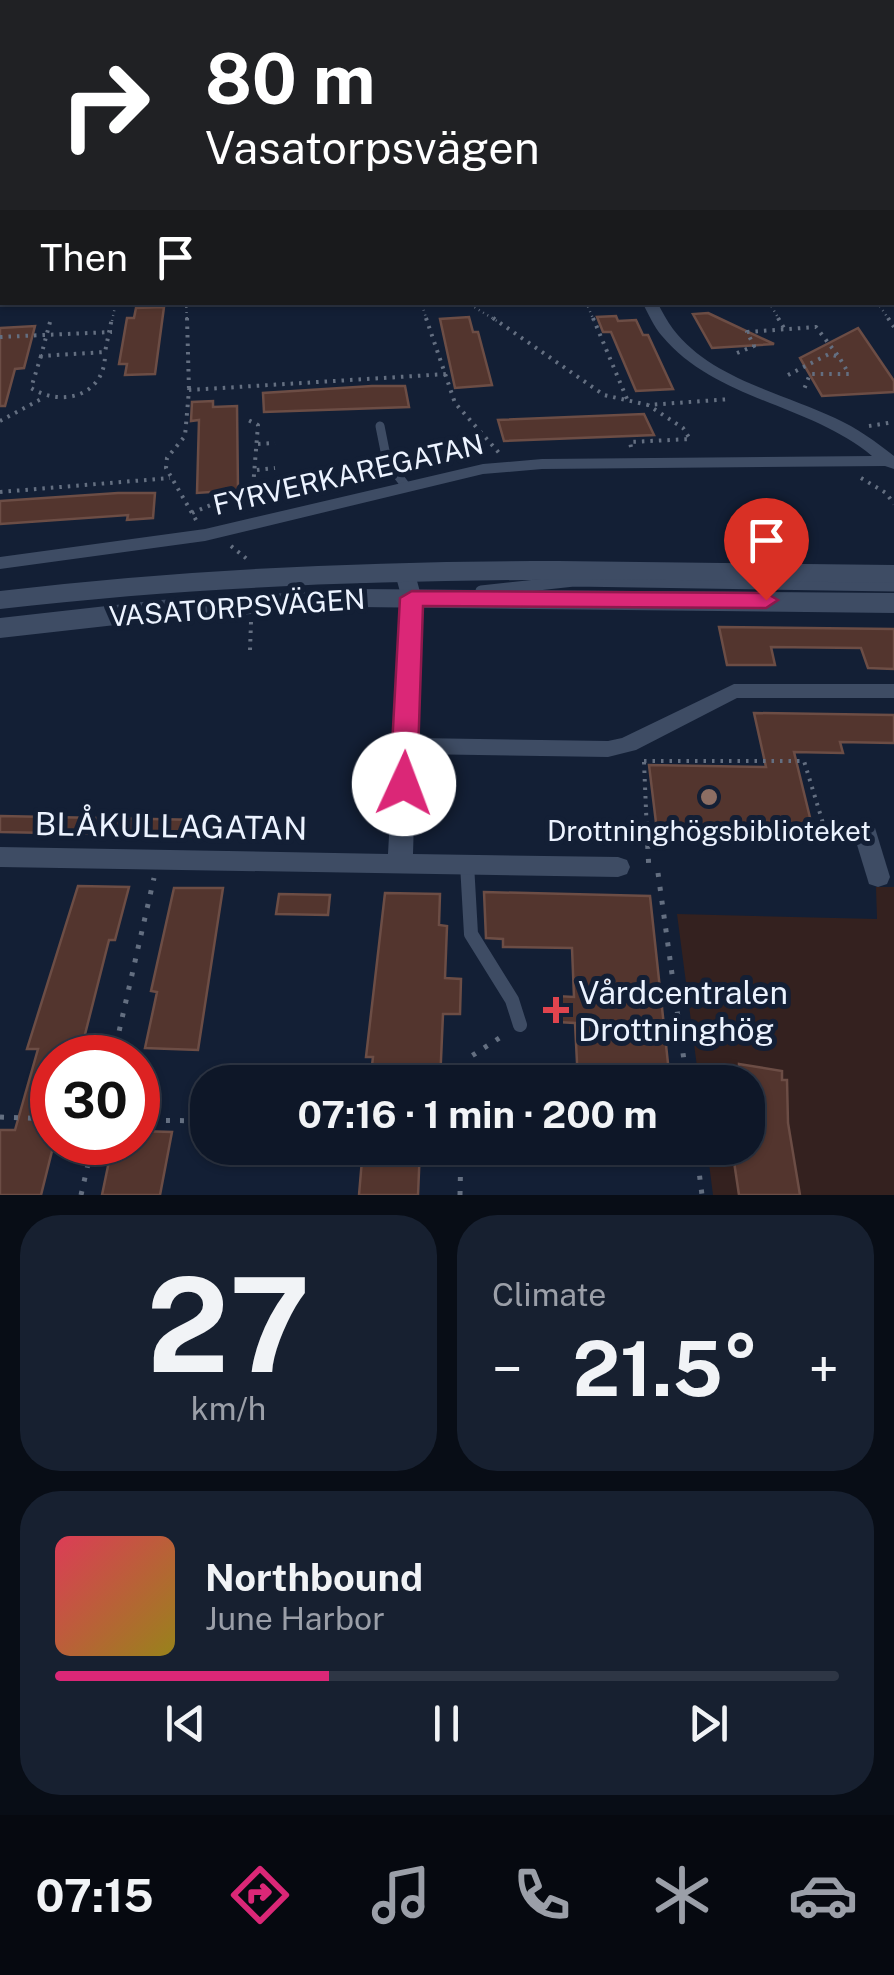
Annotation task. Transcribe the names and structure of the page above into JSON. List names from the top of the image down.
{
  "streets": {
    "main road": ["VASATORPSVÄGEN"],
    "street": ["FYRVERKAREGATAN", "BLÅKULLAGATAN"]
  },
  "places": {
    "other": ["Drottninghögsbiblioteket"],
    "health": ["Vårdcentralen Drottninghög"]
  },
  "page": {
    "turn": ["80 m", "Vasatorpsvägen"],
    "then": "Then",
    "limit": "30",
    "trip": "07:16 · 1 min · 200 m",
    "tile": [
      ["27", "km/h"],
      "Climate"
    ],
    "heat": ["−", "21.5°", "+"],
    "song": ["Northbound", "June Harbor"],
    "tabs": "07:15"
  }
}
